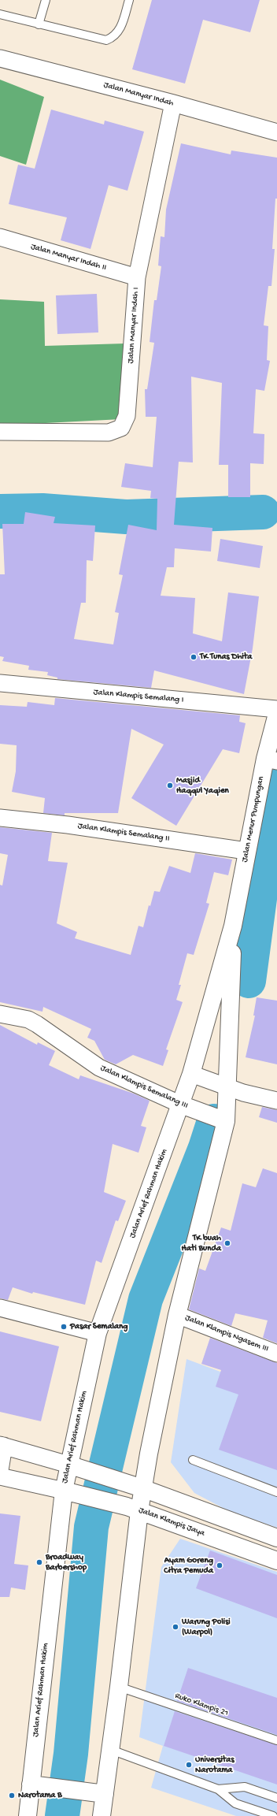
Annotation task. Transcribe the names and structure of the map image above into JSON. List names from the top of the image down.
{
  "streets": {
    "street": [
      "Jalan Manyar Indah",
      "Jalan Manyar Indah II",
      "Jalan Manyar Indah I",
      "Jalan Klampis Semalang I",
      "Jalan Menur Pumpungan",
      "Jalan Klampis Semalang II",
      "Jalan Klampis Semalang III",
      "Jalan Arief Rahman Hakim",
      "Jalan Klampis Ngasem III",
      "Jalan Klampis Jaya"
    ],
    "lane": ["Ruko Klampis 21"]
  },
  "crossings": [
    ["Jalan Manyar Indah", "Jalan Manyar Indah I"],
    ["Jalan Manyar Indah II", "Jalan Manyar Indah I"],
    ["Jalan Menur Pumpungan", "Jalan Klampis Semalang II"],
    ["Jalan Menur Pumpungan", "Jalan Arief Rahman Hakim"],
    ["Jalan Klampis Semalang III", "Jalan Arief Rahman Hakim"],
    ["Jalan Arief Rahman Hakim", "Jalan Klampis Jaya"]
  ],
  "places": [
    "TK Tunas Dhita",
    "Masjid Haqqul Yaqien",
    "TK buah Hati Bunda",
    "Pasar Semalang",
    "Broadway Barbershop",
    "Ayam Goreng Citra Pemuda",
    "Warung Polisi (Warpol)",
    "Universitas Narotama",
    "Narotama B"
  ]
}
